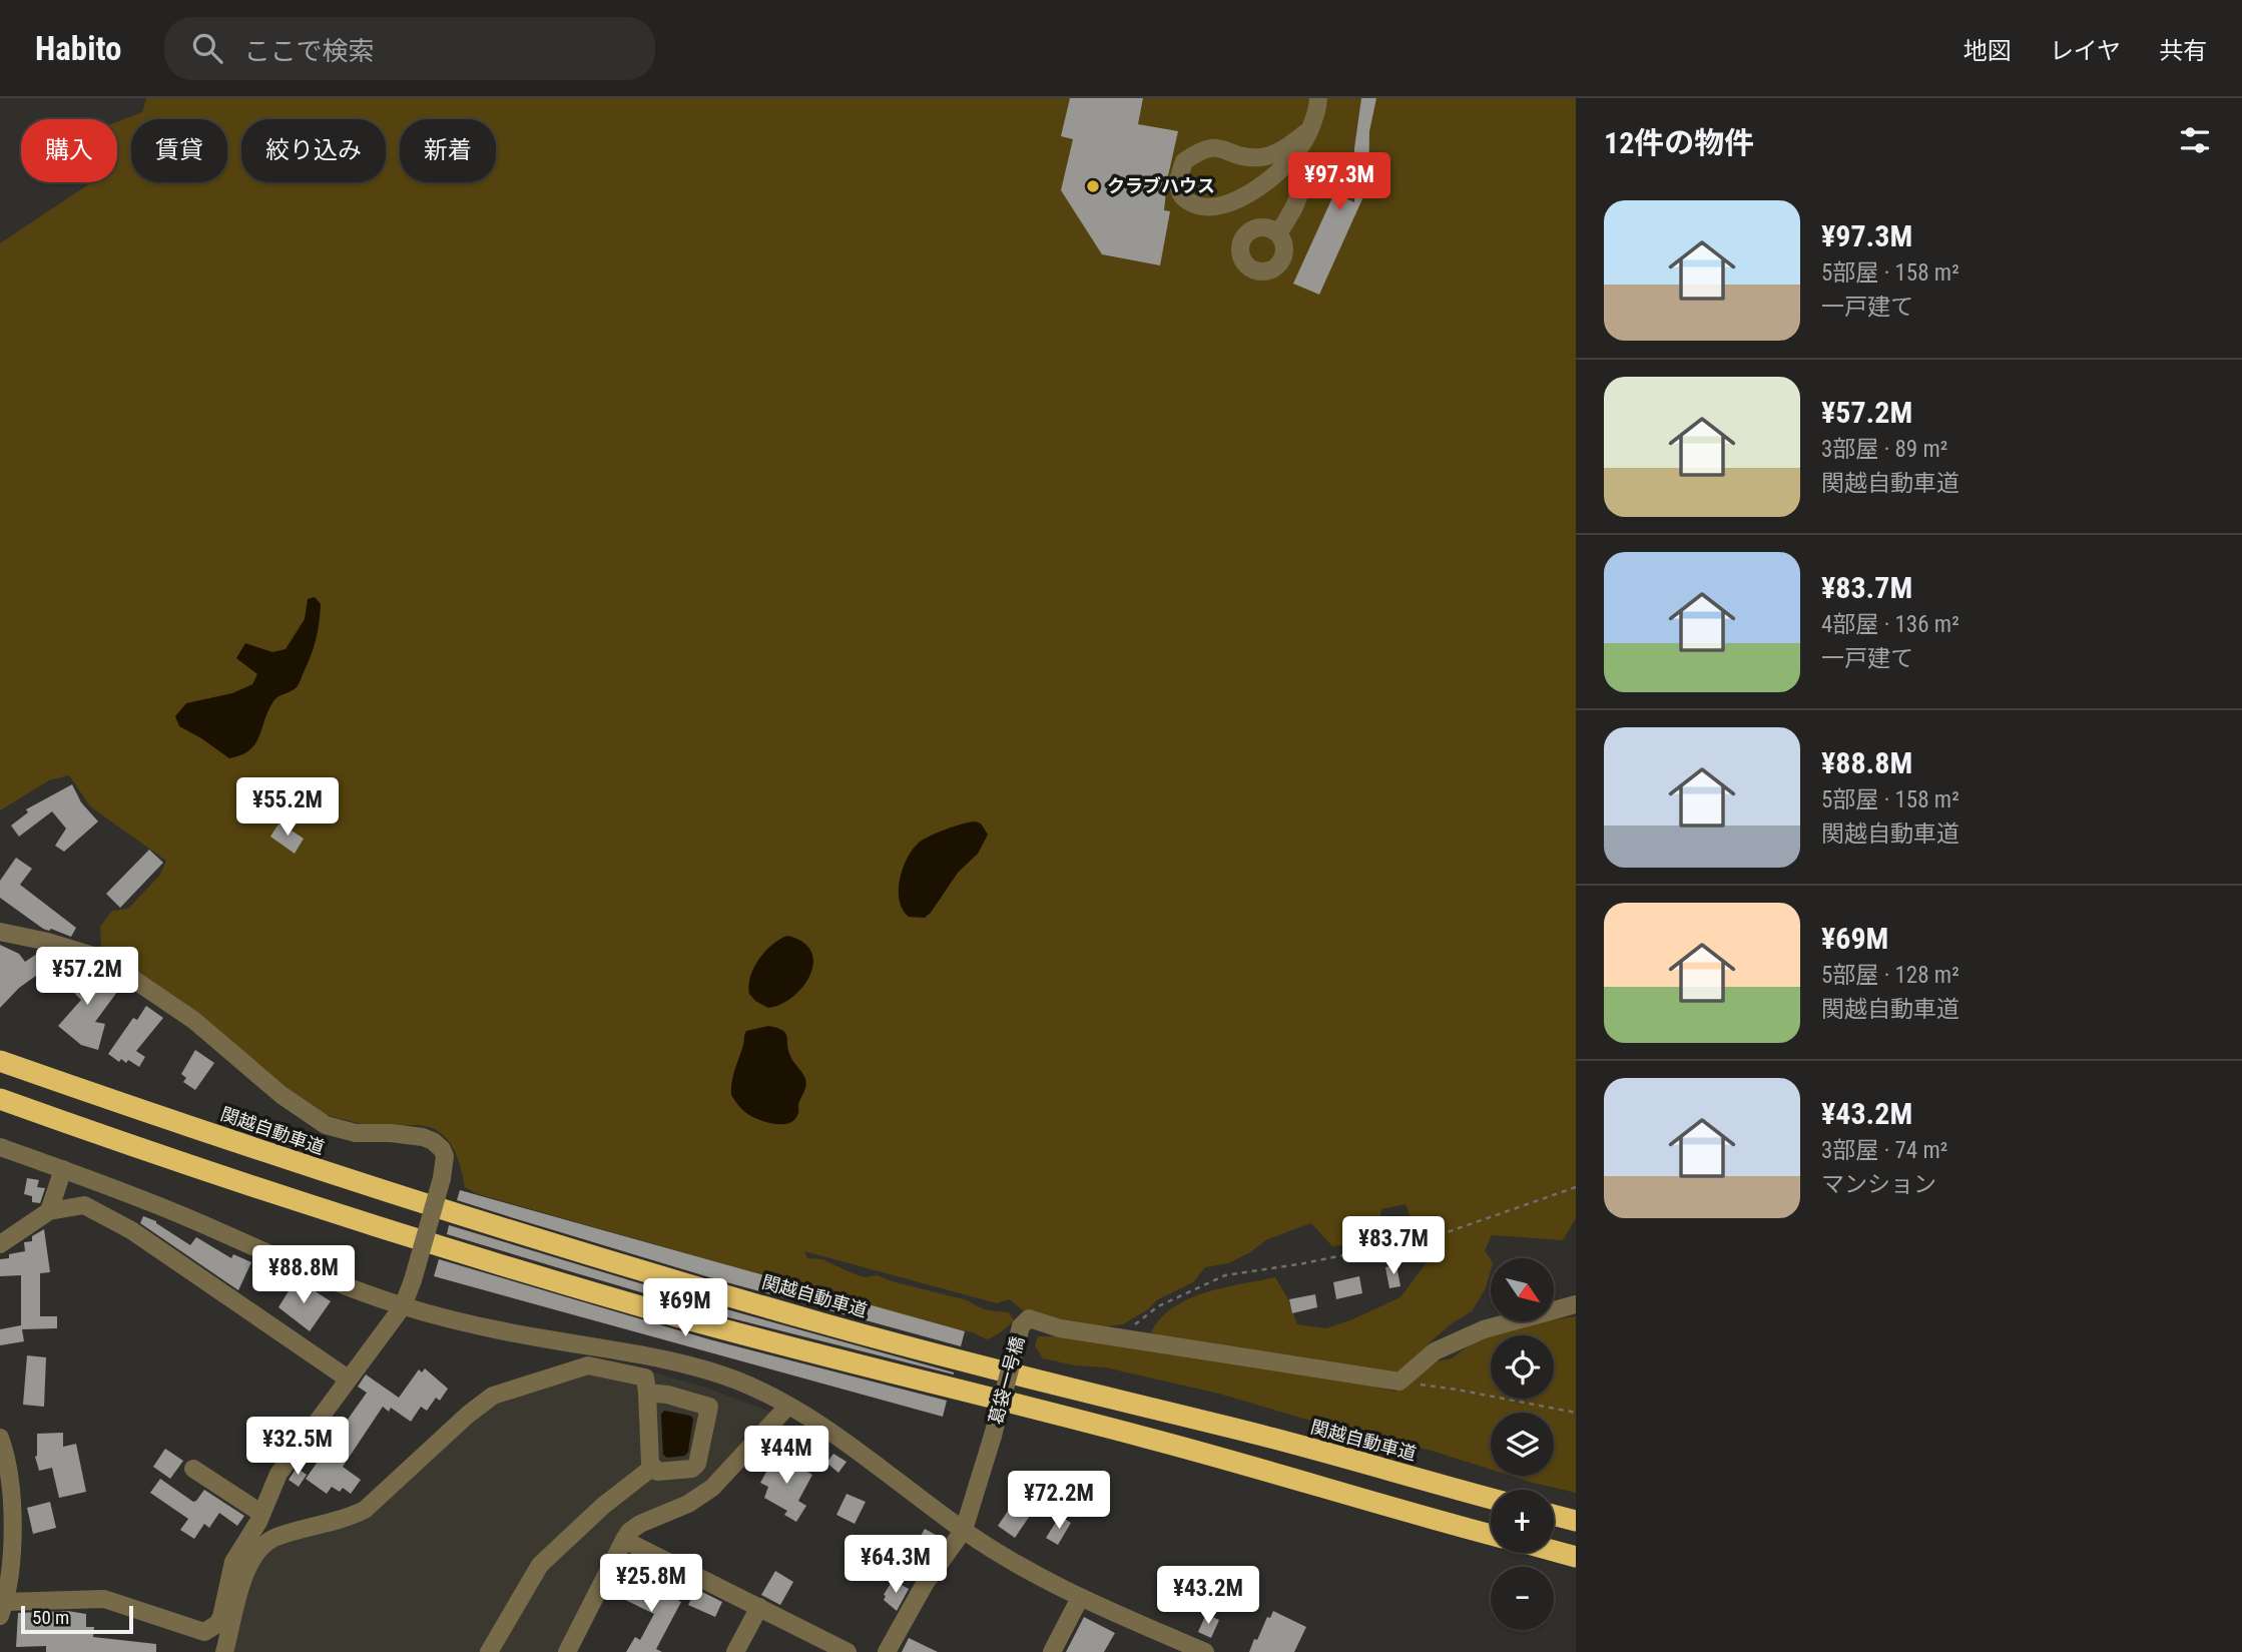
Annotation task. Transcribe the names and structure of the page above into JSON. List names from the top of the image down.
{
  "streets": {
    "highway": ["関越自動車道"],
    "street": ["葛袋一号橋"]
  },
  "places": ["クラブハウス"],
  "scale_bar": "50 m",
  "north": "bottom right",
  "page": {
    "header": "Habito",
    "search": "ここで検索",
    "nav": ["地図", "レイヤ", "共有"],
    "heading": "12件の物件",
    "chip": [
      "購入",
      "賃貸",
      "絞り込み",
      "新着"
    ],
    "price": [
      "¥97.3M",
      "¥55.2M",
      "¥57.2M",
      "¥83.7M",
      "¥88.8M",
      "¥69M",
      "¥32.5M",
      "¥44M",
      "¥72.2M",
      "¥64.3M",
      "¥25.8M",
      "¥43.2M"
    ],
    "list": [
      {
        "name": "¥97.3M",
        "note": "5部屋 · 158 m² · 一戸建て"
      },
      {
        "name": "¥57.2M",
        "note": "3部屋 · 89 m² · 関越自動車道"
      },
      {
        "name": "¥83.7M",
        "note": "4部屋 · 136 m² · 一戸建て"
      },
      {
        "name": "¥88.8M",
        "note": "5部屋 · 158 m² · 関越自動車道"
      },
      {
        "name": "¥69M",
        "note": "5部屋 · 128 m² · 関越自動車道"
      },
      {
        "name": "¥43.2M",
        "note": "3部屋 · 74 m² · マンション"
      }
    ],
    "map_buttons": ["+", "−"],
    "scale": "50 m"
  }
}
